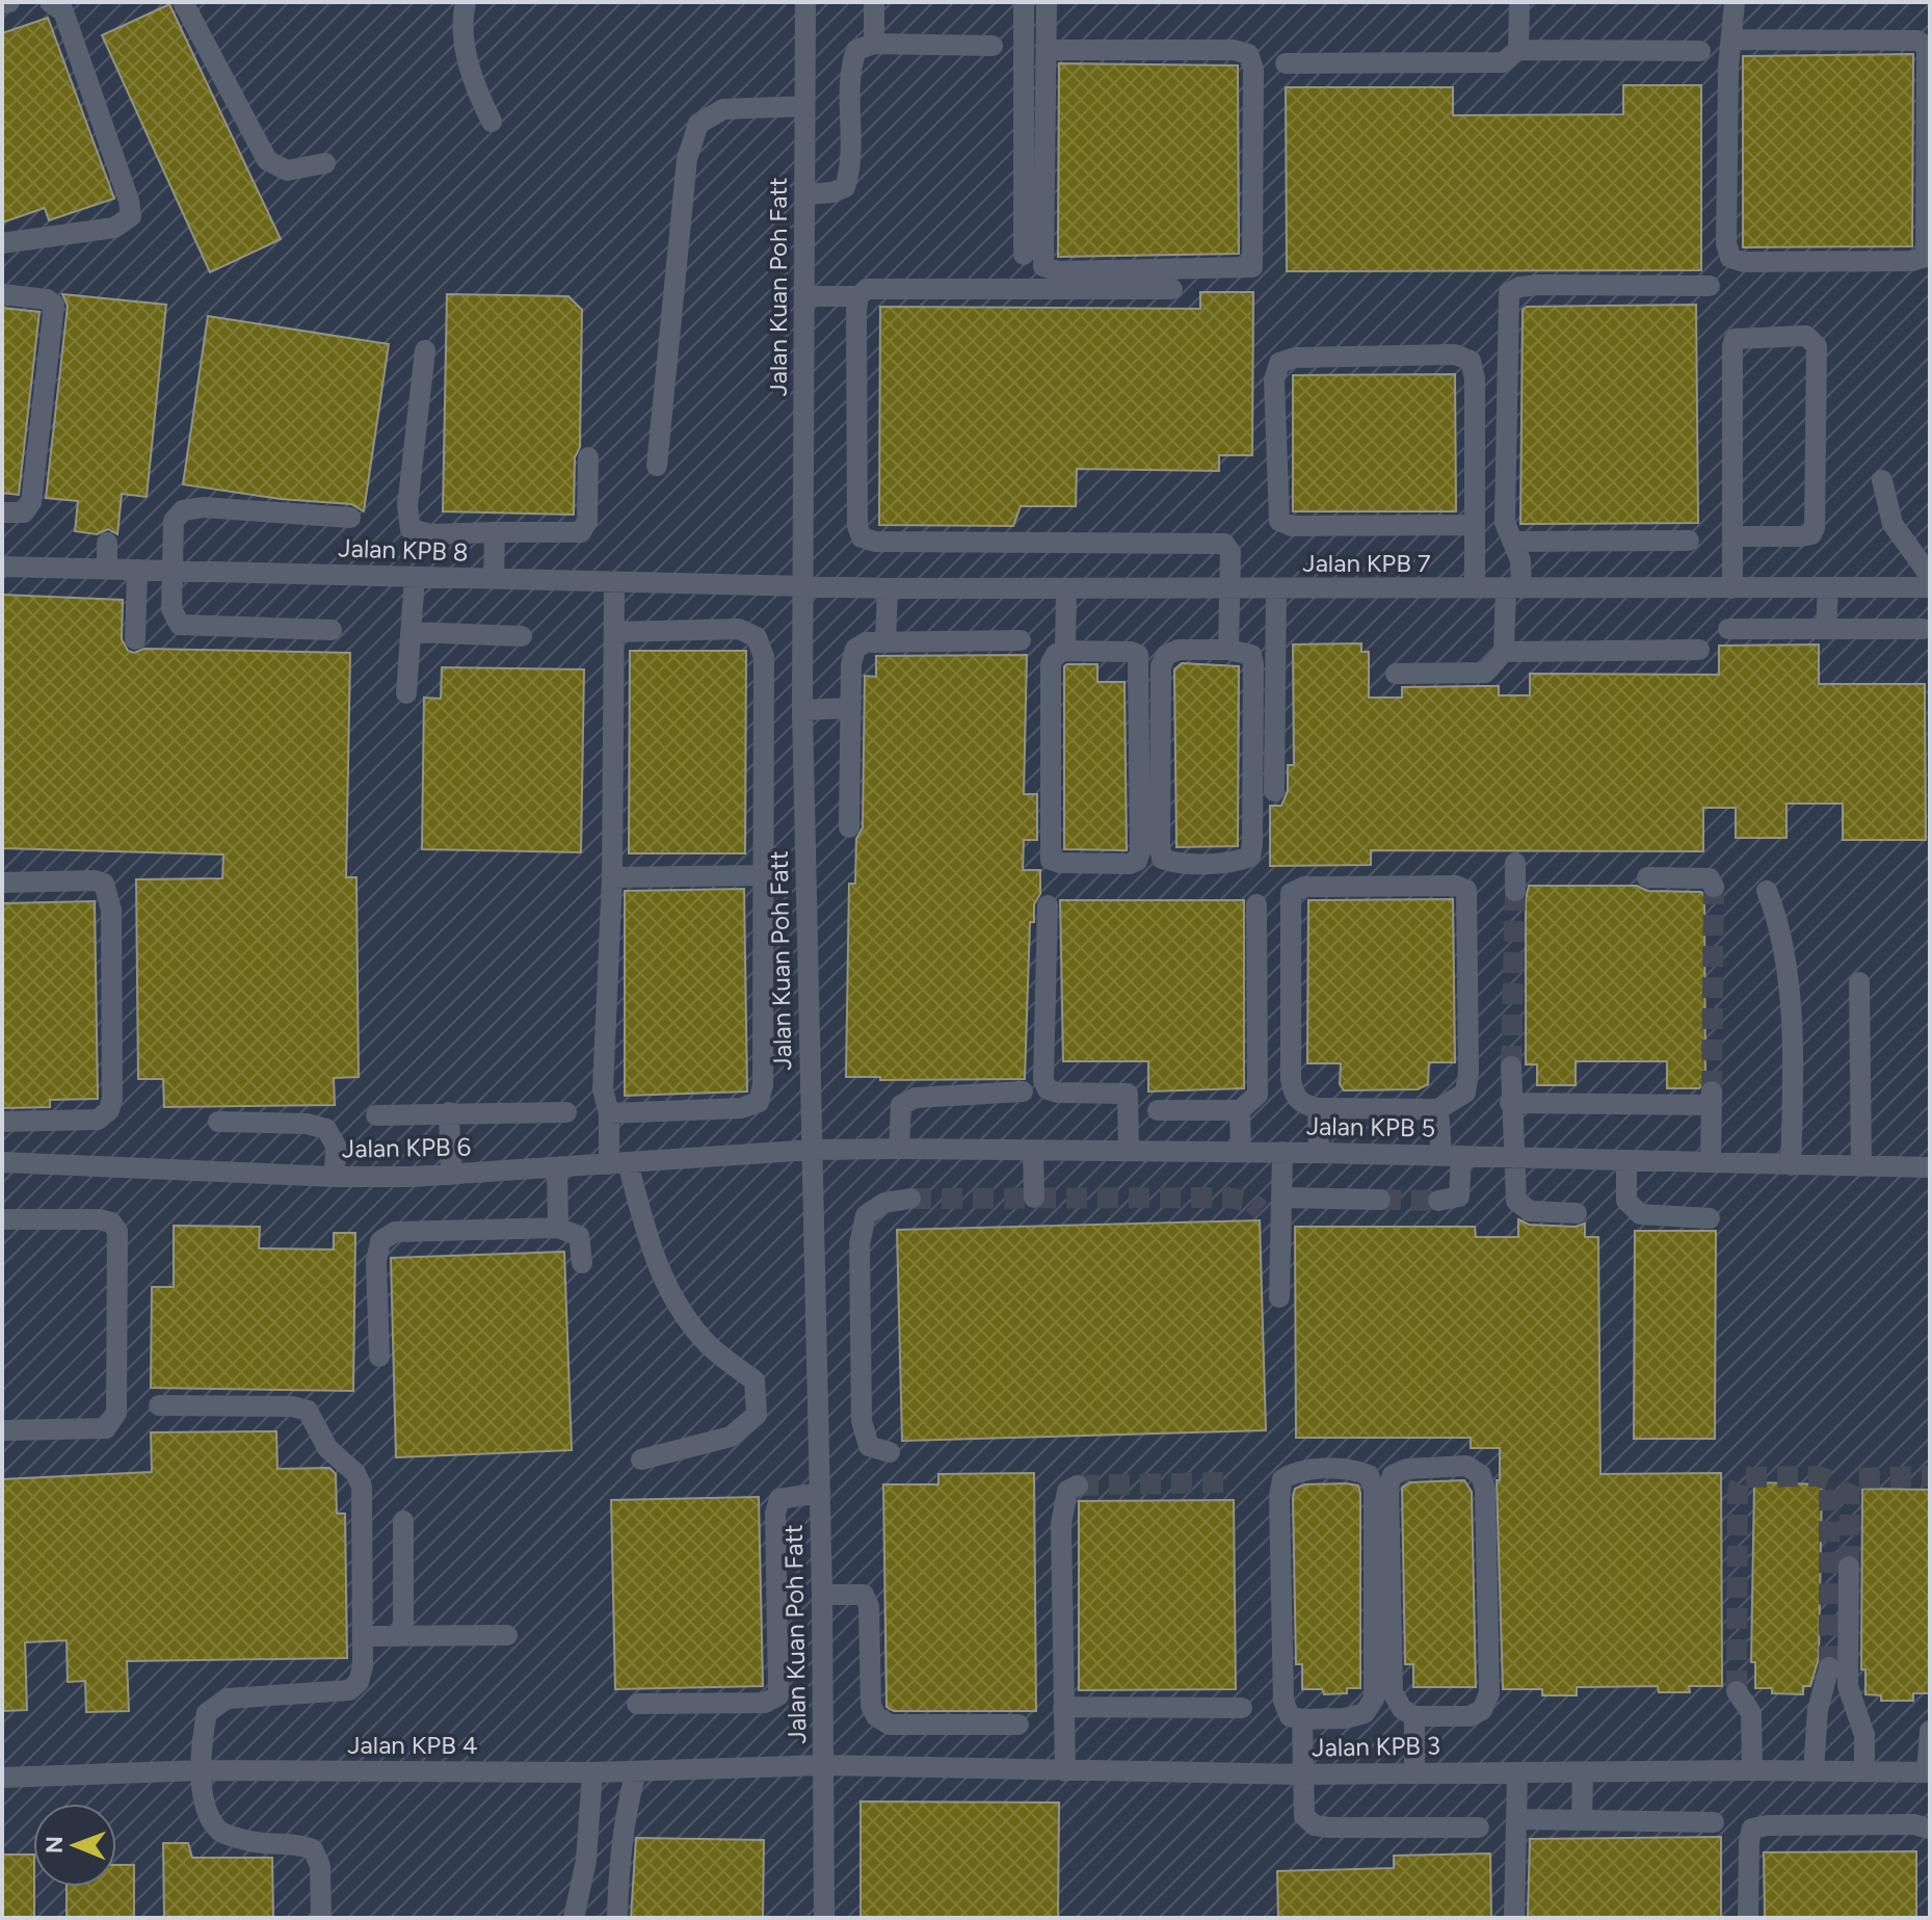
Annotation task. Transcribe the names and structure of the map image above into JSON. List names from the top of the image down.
{
  "streets": {
    "street": [
      "Jalan Kuan Poh Fatt",
      "Jalan KPB 8",
      "Jalan KPB 7",
      "Jalan KPB 5",
      "Jalan KPB 6",
      "Jalan KPB 4",
      "Jalan KPB 3"
    ]
  },
  "crossings": [
    ["Jalan Kuan Poh Fatt", "Jalan KPB 8"],
    ["Jalan Kuan Poh Fatt", "Jalan KPB 7"],
    ["Jalan Kuan Poh Fatt", "Jalan KPB 5"],
    ["Jalan Kuan Poh Fatt", "Jalan KPB 6"],
    ["Jalan Kuan Poh Fatt", "Jalan KPB 4"],
    ["Jalan Kuan Poh Fatt", "Jalan KPB 3"],
    ["Jalan KPB 8", "Jalan KPB 7"],
    ["Jalan KPB 5", "Jalan KPB 6"],
    ["Jalan KPB 4", "Jalan KPB 3"]
  ],
  "north": "left"
}
